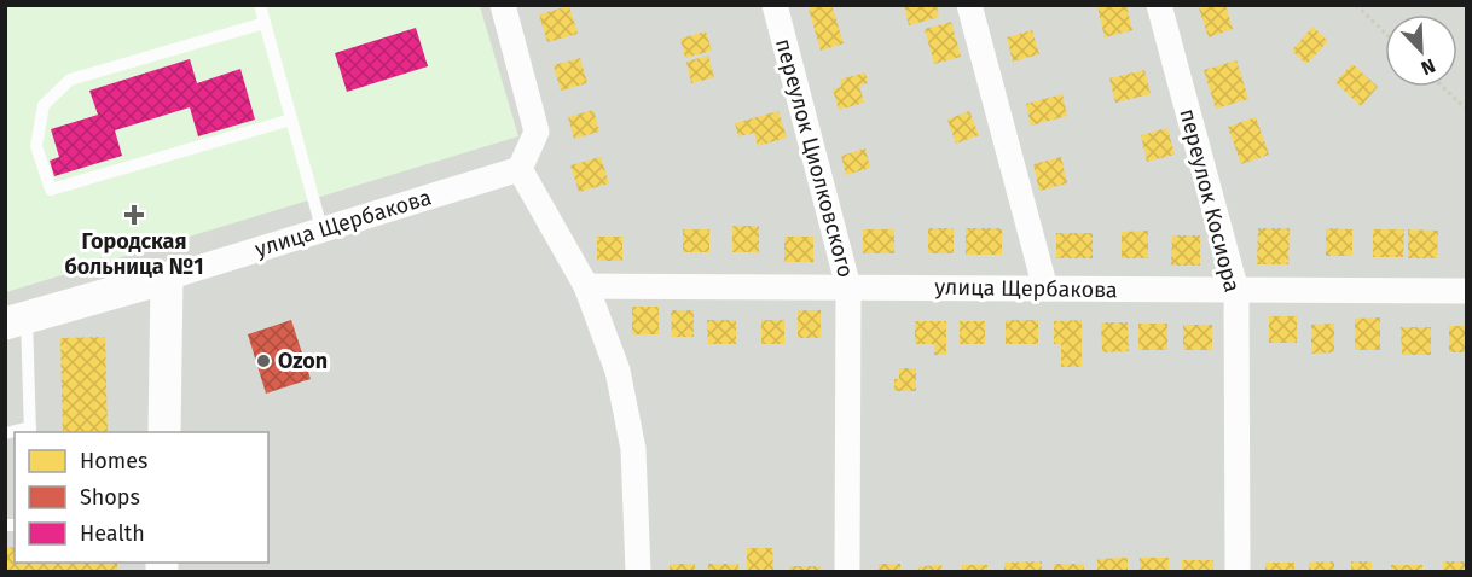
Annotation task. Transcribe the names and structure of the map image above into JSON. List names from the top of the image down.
{
  "streets": {
    "street": ["переулок Циолковского", "переулок Косиора", "улица Щербакова"]
  },
  "crossings": [
    ["переулок Циолковского", "улица Щербакова"],
    ["переулок Косиора", "улица Щербакова"]
  ],
  "places": {
    "health": ["Городская больница №1"],
    "other": ["Ozon"]
  },
  "legend": ["Homes", "Shops", "Health"],
  "north": "bottom right"
}
